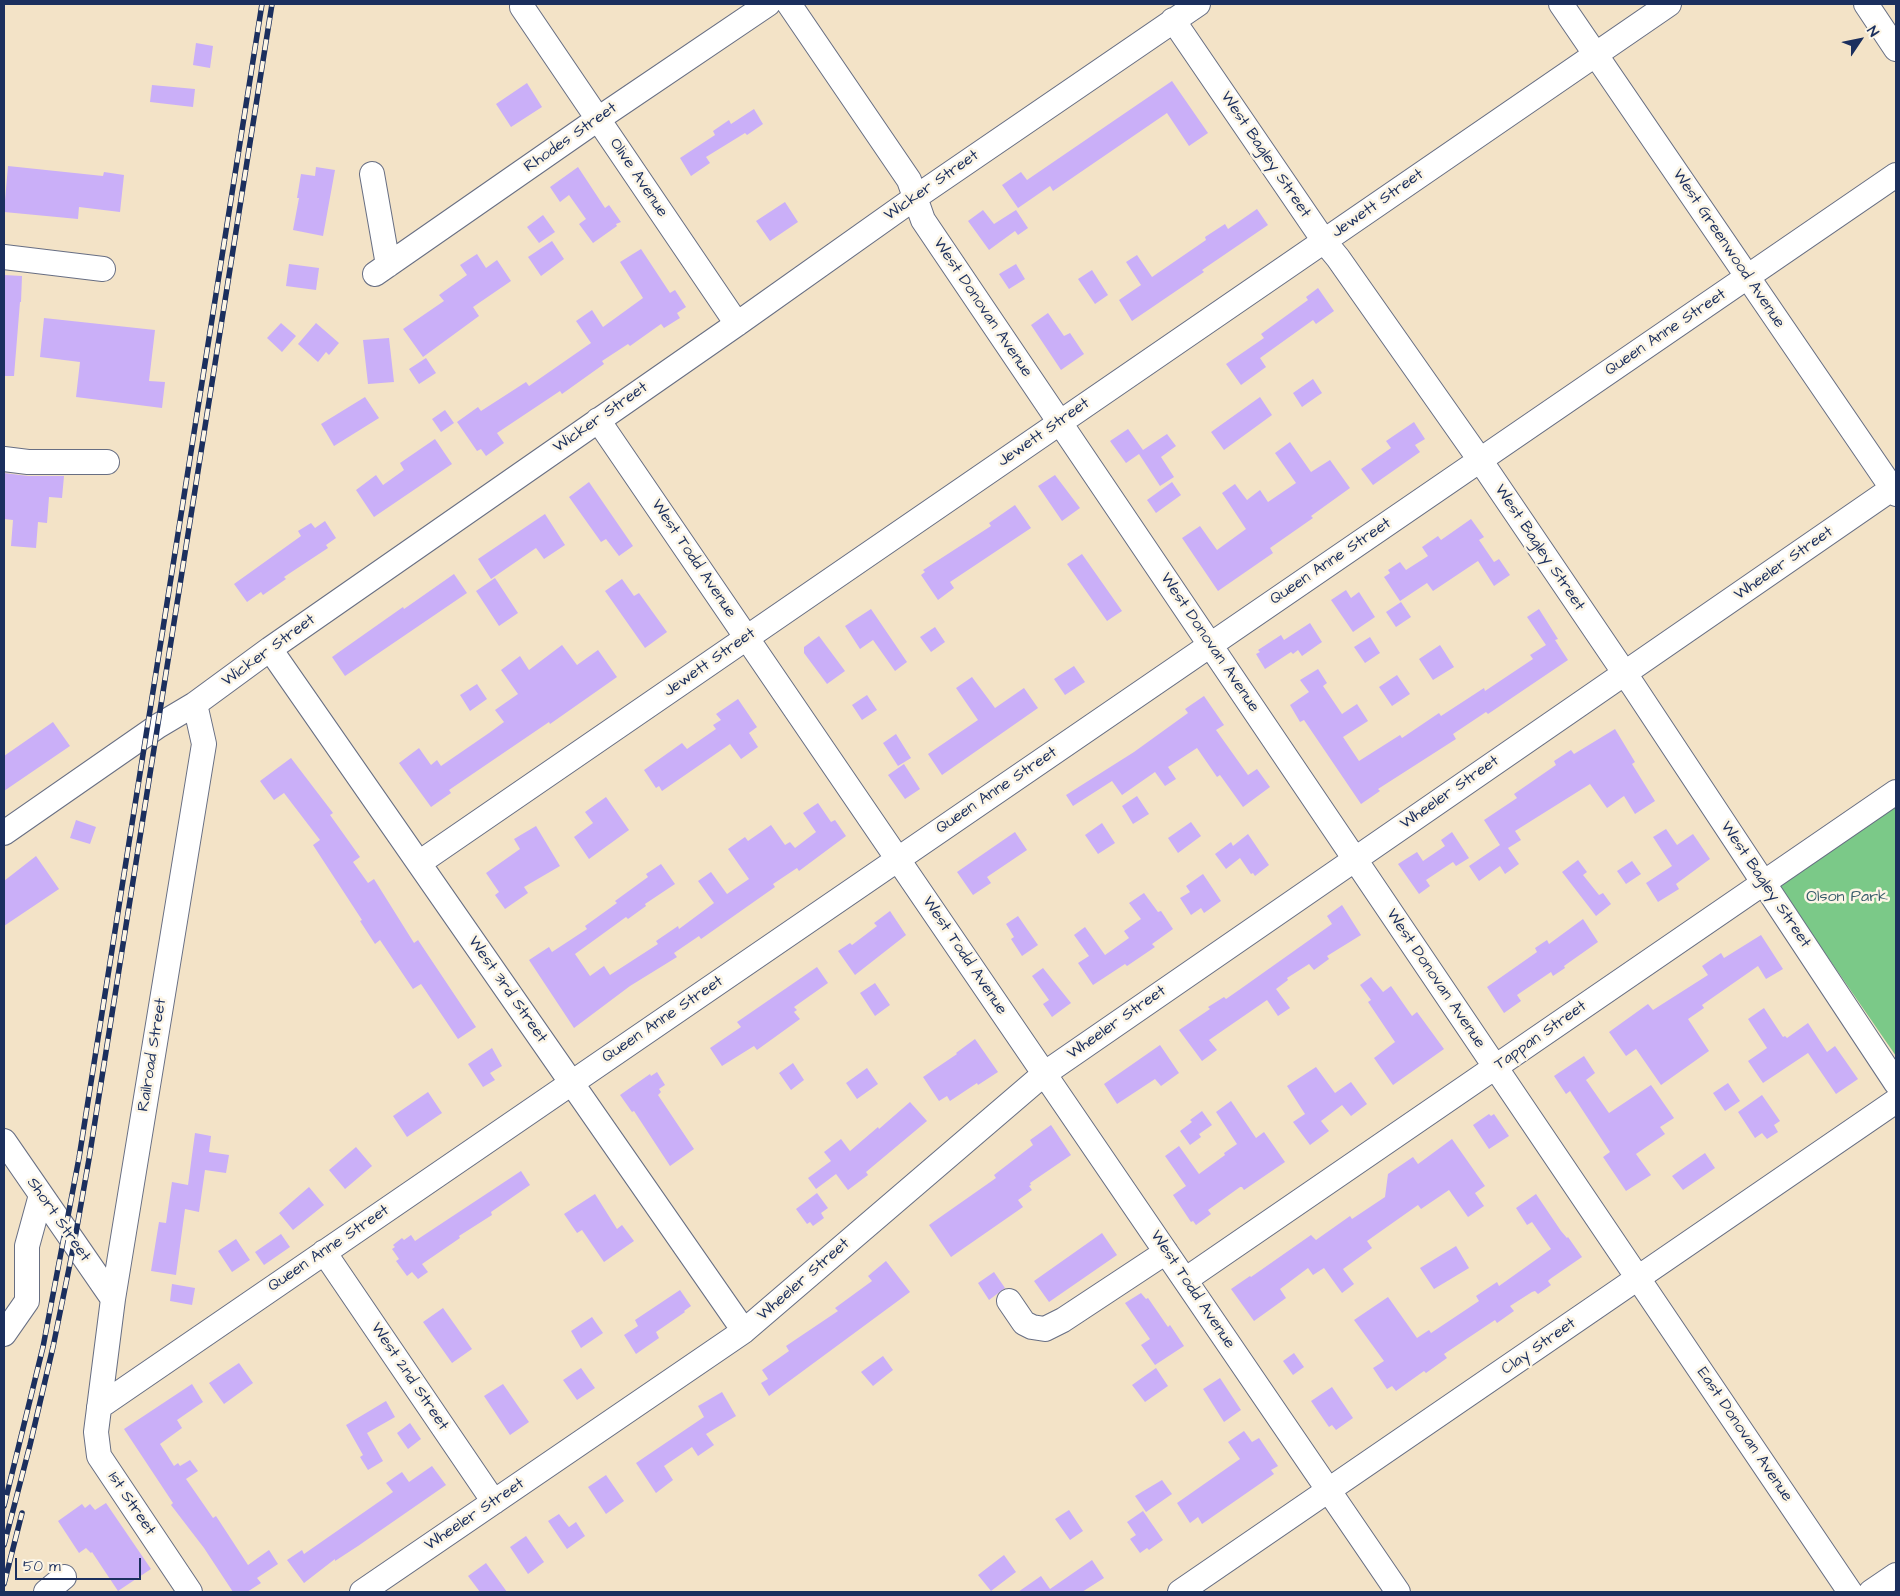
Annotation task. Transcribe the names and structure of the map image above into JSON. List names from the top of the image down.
{
  "streets": {
    "street": [
      "Rhodes Street",
      "West Bagley Street",
      "Olive Avenue",
      "Wicker Street",
      "Jewett Street",
      "West Greenwood Avenue",
      "West Donovan Avenue",
      "Queen Anne Street",
      "West Todd Avenue",
      "Wheeler Street",
      "West 3rd Street",
      "Tappan Street",
      "Railroad Street",
      "Short Street",
      "Clay Street",
      "West 2nd Street",
      "East Donovan Avenue",
      "1st Street"
    ]
  },
  "crossings": [
    ["Rhodes Street", "Olive Avenue"],
    ["West Bagley Street", "Wicker Street"],
    ["West Bagley Street", "Jewett Street"],
    ["West Bagley Street", "Queen Anne Street"],
    ["West Bagley Street", "Wheeler Street"],
    ["West Bagley Street", "Tappan Street"],
    ["Olive Avenue", "Wicker Street"],
    ["Wicker Street", "West Donovan Avenue"],
    ["Wicker Street", "West Todd Avenue"],
    ["Wicker Street", "West 3rd Street"],
    ["Wicker Street", "Railroad Street"],
    ["Jewett Street", "West Greenwood Avenue"],
    ["Jewett Street", "West Donovan Avenue"],
    ["Jewett Street", "West Todd Avenue"],
    ["Jewett Street", "West 3rd Street"],
    ["West Greenwood Avenue", "Queen Anne Street"],
    ["West Greenwood Avenue", "Wheeler Street"],
    ["West Donovan Avenue", "Queen Anne Street"],
    ["West Donovan Avenue", "Wheeler Street"],
    ["West Donovan Avenue", "Tappan Street"],
    ["West Donovan Avenue", "Clay Street"],
    ["West Donovan Avenue", "East Donovan Avenue"],
    ["Queen Anne Street", "West Todd Avenue"],
    ["Queen Anne Street", "West 3rd Street"],
    ["Queen Anne Street", "Railroad Street"],
    ["Queen Anne Street", "West 2nd Street"],
    ["Queen Anne Street", "1st Street"],
    ["West Todd Avenue", "Wheeler Street"],
    ["West Todd Avenue", "Tappan Street"],
    ["West Todd Avenue", "Clay Street"],
    ["Wheeler Street", "West 3rd Street"],
    ["Wheeler Street", "West 2nd Street"],
    ["Railroad Street", "Short Street"],
    ["Railroad Street", "1st Street"],
    ["Clay Street", "East Donovan Avenue"]
  ],
  "parks": ["Olson Park"],
  "scale_bar": "50 m",
  "north": "top right"
}
